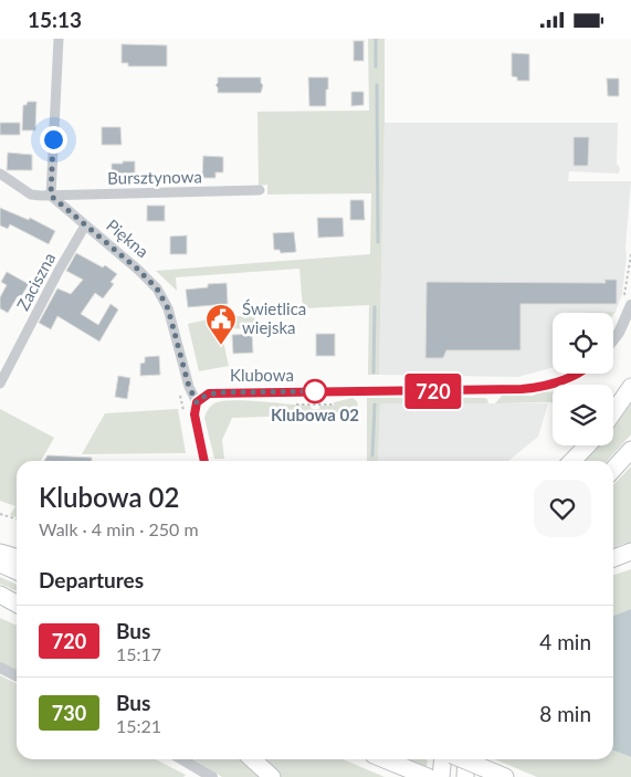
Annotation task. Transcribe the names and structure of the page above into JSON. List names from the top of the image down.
{
  "streets": {
    "street": [
      "Bursztynowa",
      "Piękna",
      "Zaciszna",
      "Klubowa"
    ]
  },
  "crossings": [
    ["Bursztynowa", "Piękna"],
    ["Piękna", "Zaciszna"],
    ["Piękna", "Klubowa"]
  ],
  "places": {
    "public building": ["Świetlica wiejska"],
    "other": ["Klubowa 02"]
  },
  "lines": ["bus line 720"],
  "page": {
    "status": "15:13",
    "on_map": "720",
    "heading": [
      ["Klubowa 02", "Walk · 4 min · 250 m"],
      "Departures"
    ],
    "list": [
      {
        "mark": "720",
        "name": "Bus",
        "note": "15:17",
        "value": "4 min"
      },
      {
        "mark": "730",
        "name": "Bus",
        "note": "15:21",
        "value": "8 min"
      }
    ]
  }
}
